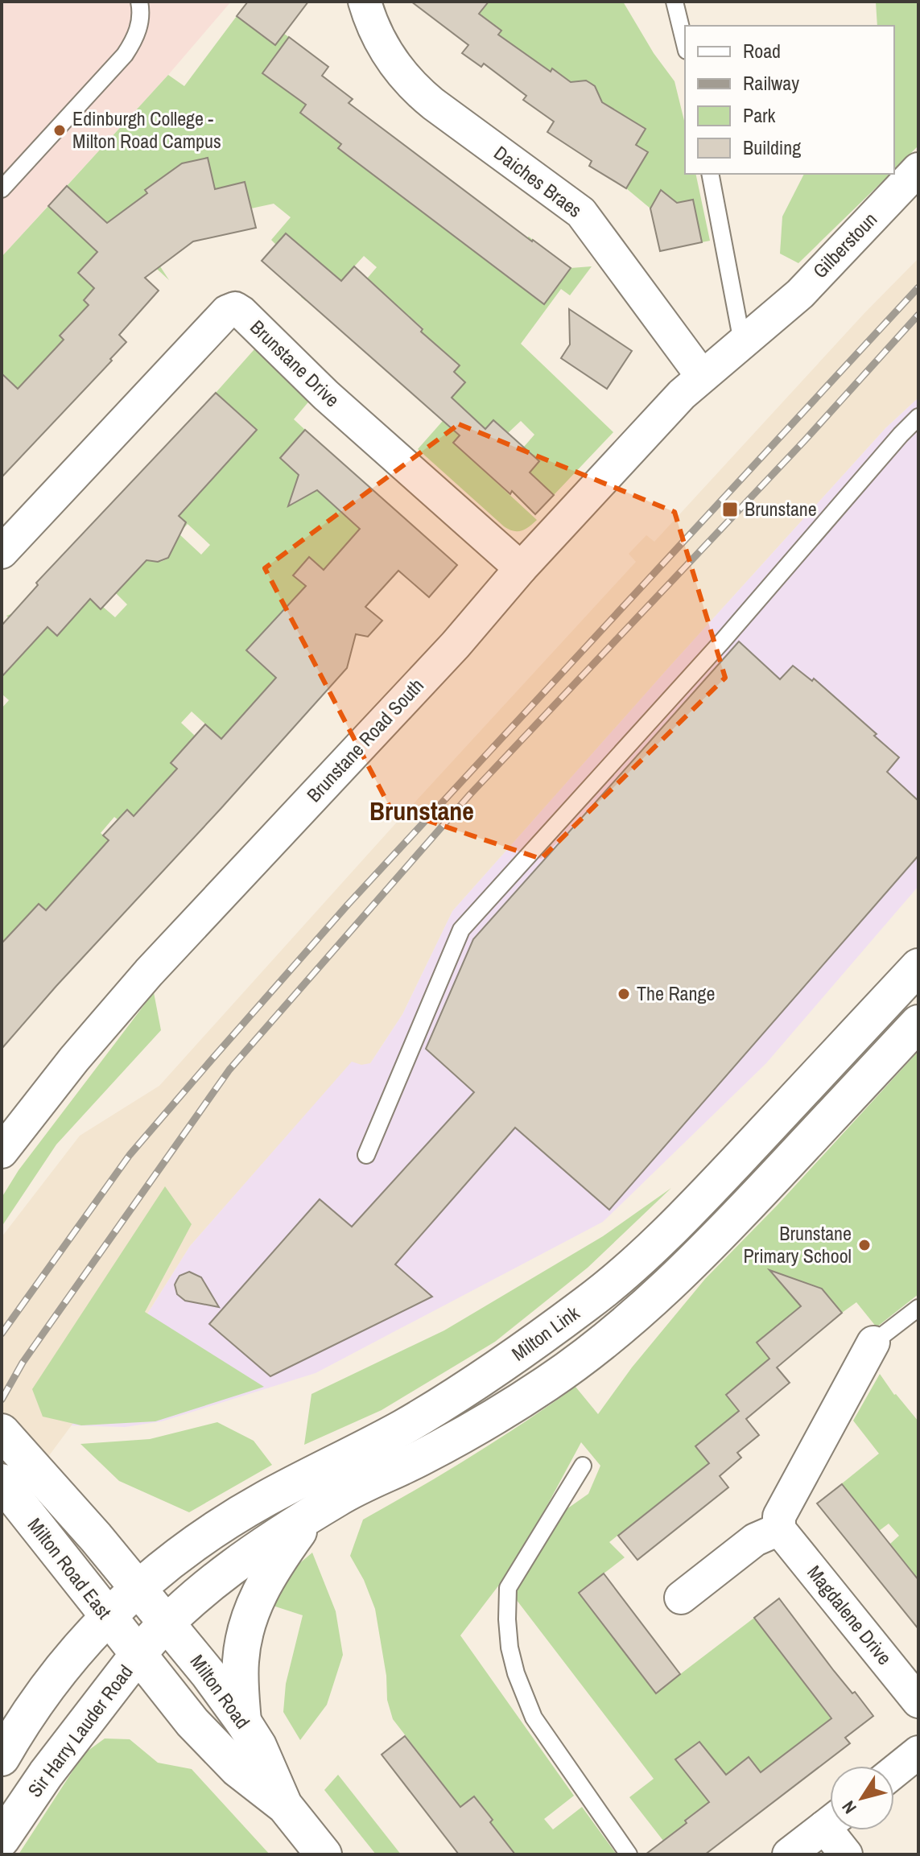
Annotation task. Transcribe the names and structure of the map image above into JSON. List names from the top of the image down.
{
  "streets": {
    "main road": [
      "Milton Link",
      "Milton Road East",
      "Milton Road",
      "Sir Harry Lauder Road"
    ],
    "street": [
      "Daiches Braes",
      "Gilberstoun",
      "Brunstane Drive",
      "Brunstane Road South",
      "Magdalene Drive"
    ]
  },
  "crossings": [
    ["Daiches Braes", "Brunstane Road South"],
    ["Gilberstoun", "Brunstane Road South"],
    ["Brunstane Drive", "Brunstane Road South"],
    ["Milton Link", "Milton Road East"],
    ["Milton Link", "Milton Road"],
    ["Milton Link", "Sir Harry Lauder Road"],
    ["Milton Road East", "Milton Road"],
    ["Milton Road East", "Sir Harry Lauder Road"],
    ["Milton Road", "Sir Harry Lauder Road"]
  ],
  "districts": ["Brunstane"],
  "places": {
    "other": ["Edinburgh College - Milton Road Campus", "The Range", "Brunstane Primary School"],
    "transit": ["Brunstane"]
  },
  "legend": [
    "Road",
    "Railway",
    "Park",
    "Building"
  ],
  "north": "bottom left"
}
